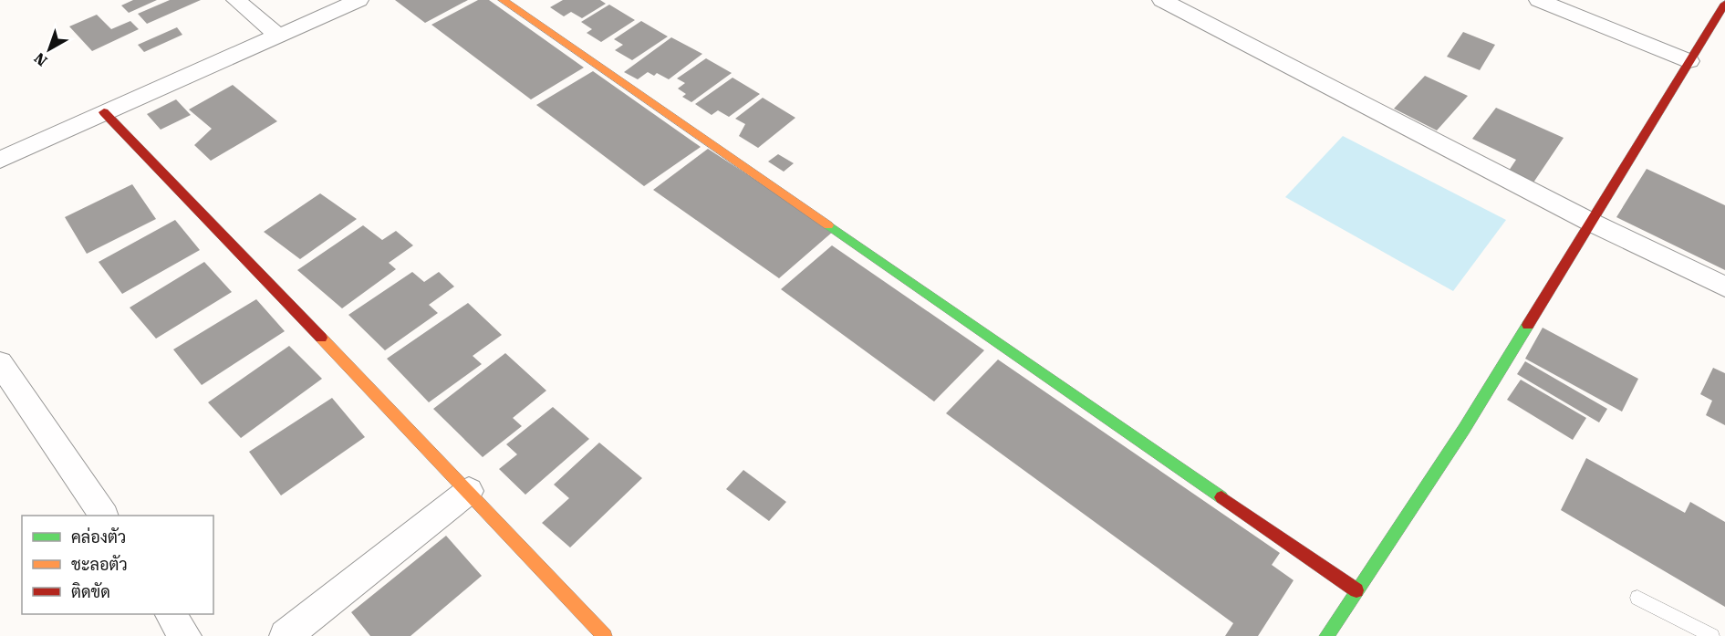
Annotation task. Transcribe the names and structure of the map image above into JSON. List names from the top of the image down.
{
  "legend": ["คล่องตัว", "ชะลอตัว", "ติดขัด"],
  "north": "bottom left"
}
